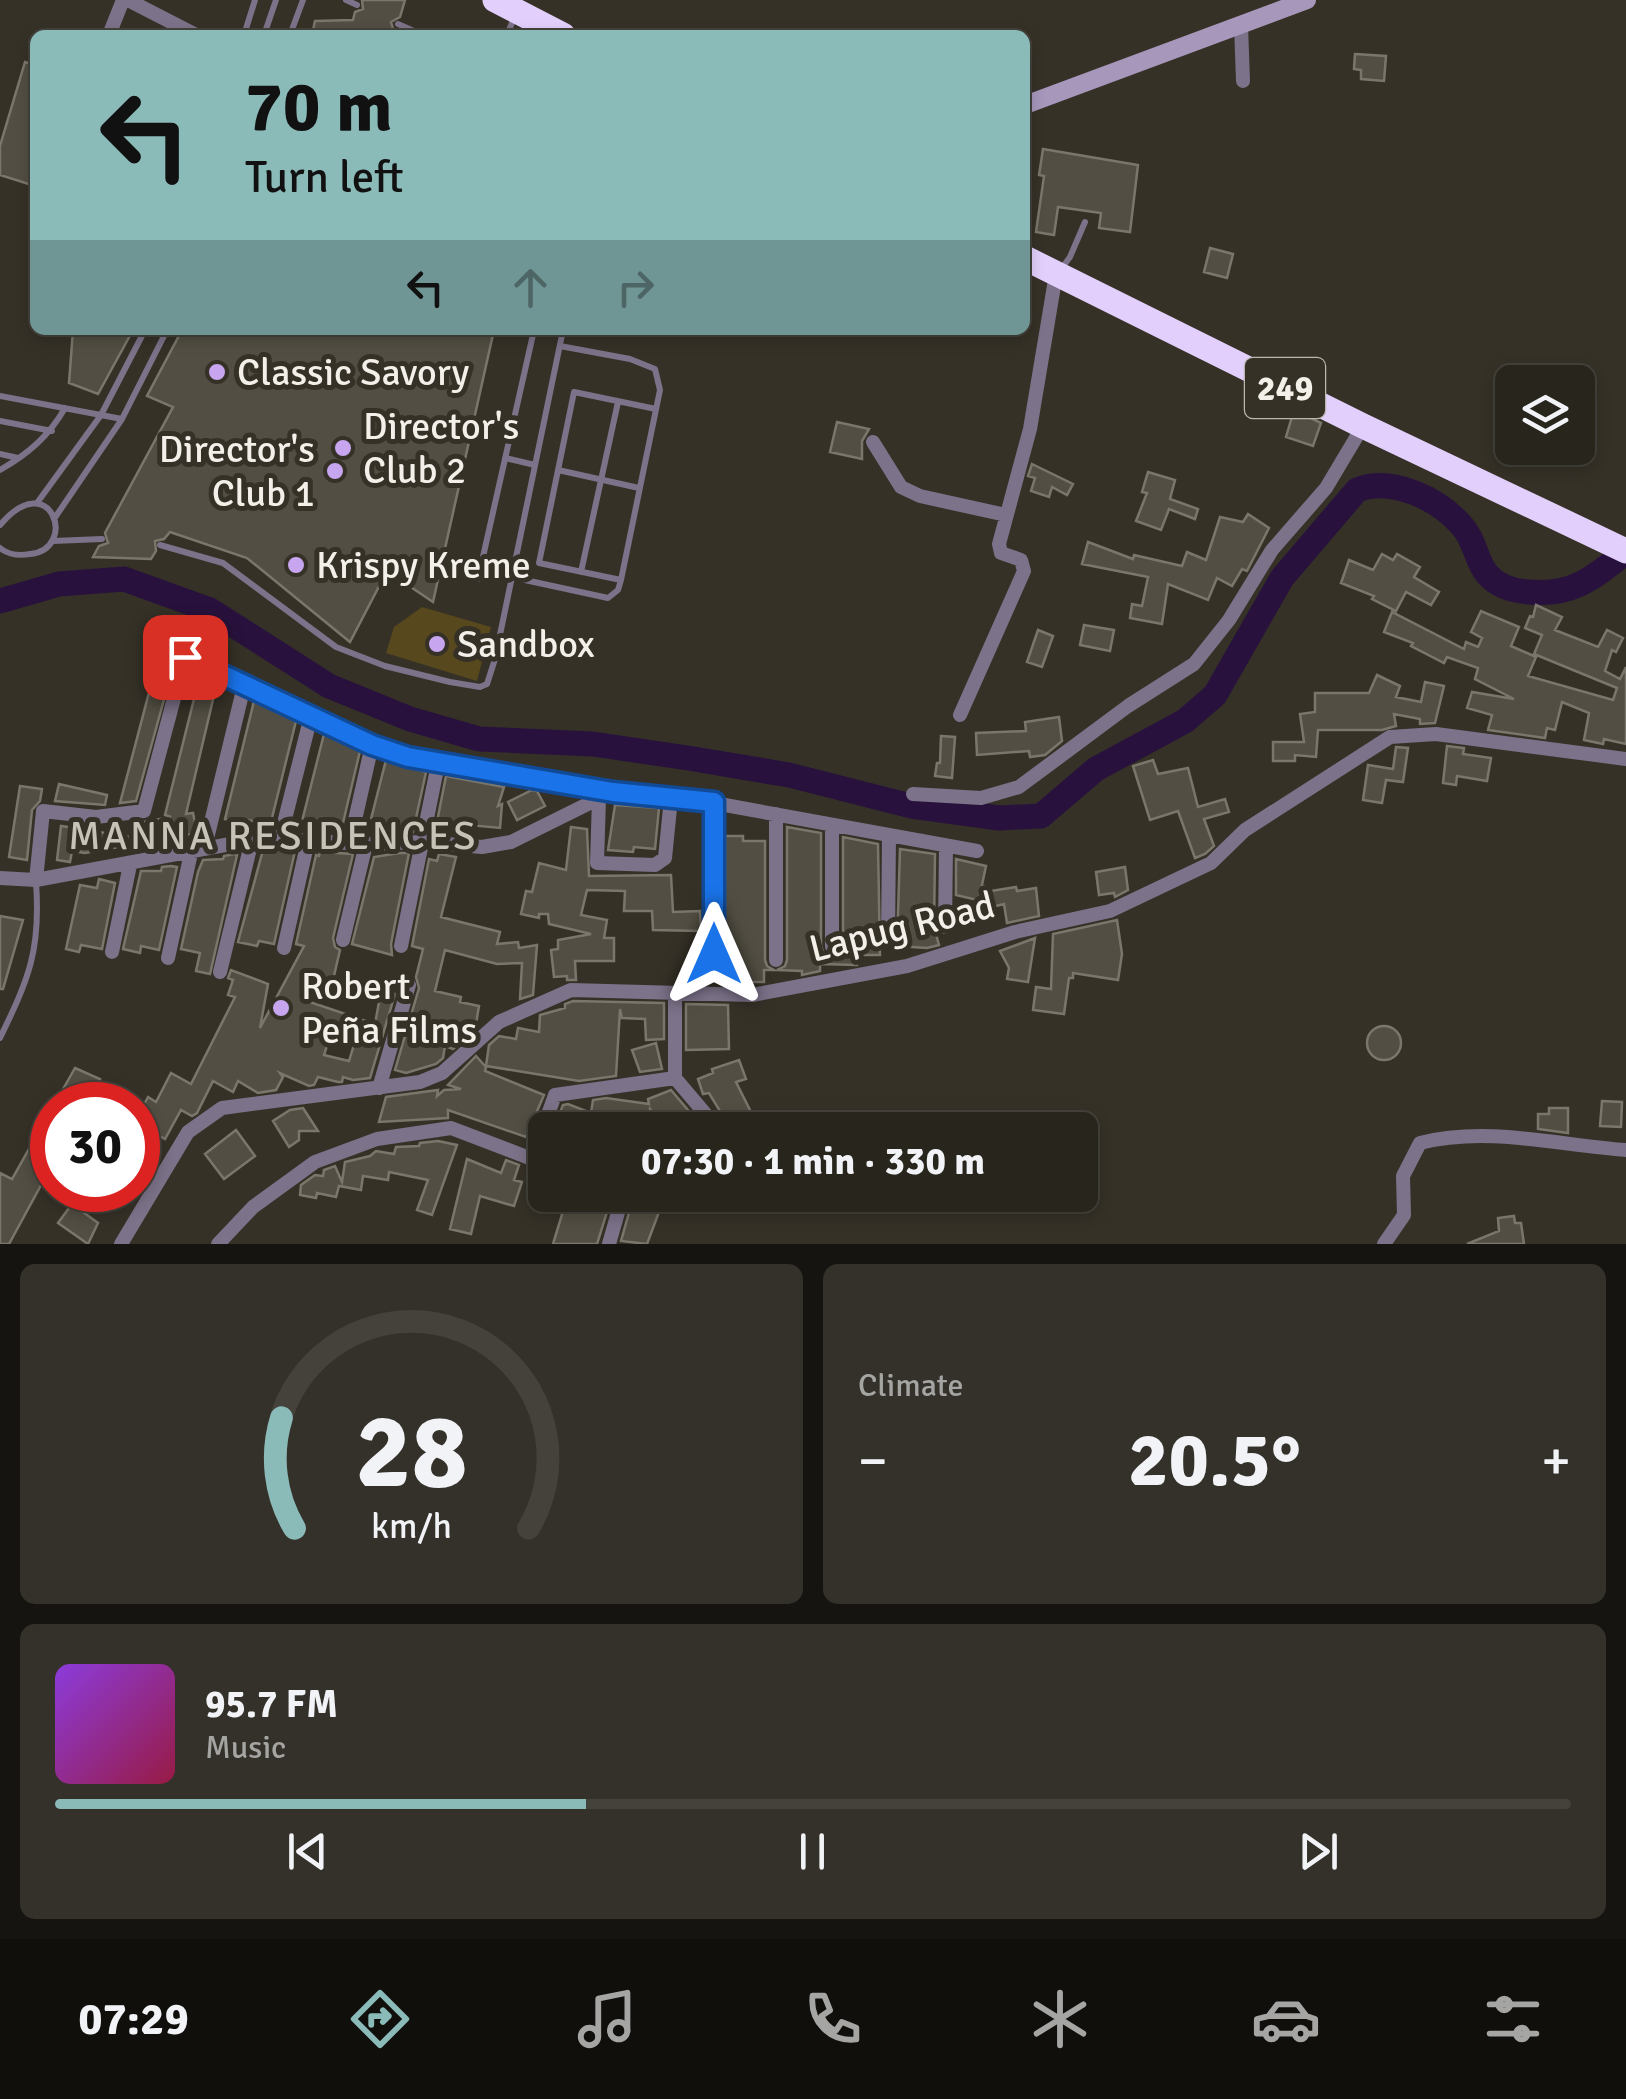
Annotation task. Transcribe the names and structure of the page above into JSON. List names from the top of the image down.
{
  "streets": {
    "highway": ["249"],
    "street": ["Lapug Road"]
  },
  "districts": ["MANNA RESIDENCES"],
  "places": [
    "Classic Savory",
    "Director's Club 2",
    "Director's Club 1",
    "Krispy Kreme",
    "Sandbox",
    "Robert Peña Films"
  ],
  "page": {
    "turn": ["70 m", "Turn left"],
    "limit": "30",
    "trip": "07:30 · 1 min · 330 m",
    "tile": "Climate",
    "heat": ["−", "20.5°", "+"],
    "song": ["95.7 FM", "Music"],
    "tabs": "07:29",
    "gauge": ["28", "km/h"]
  }
}
